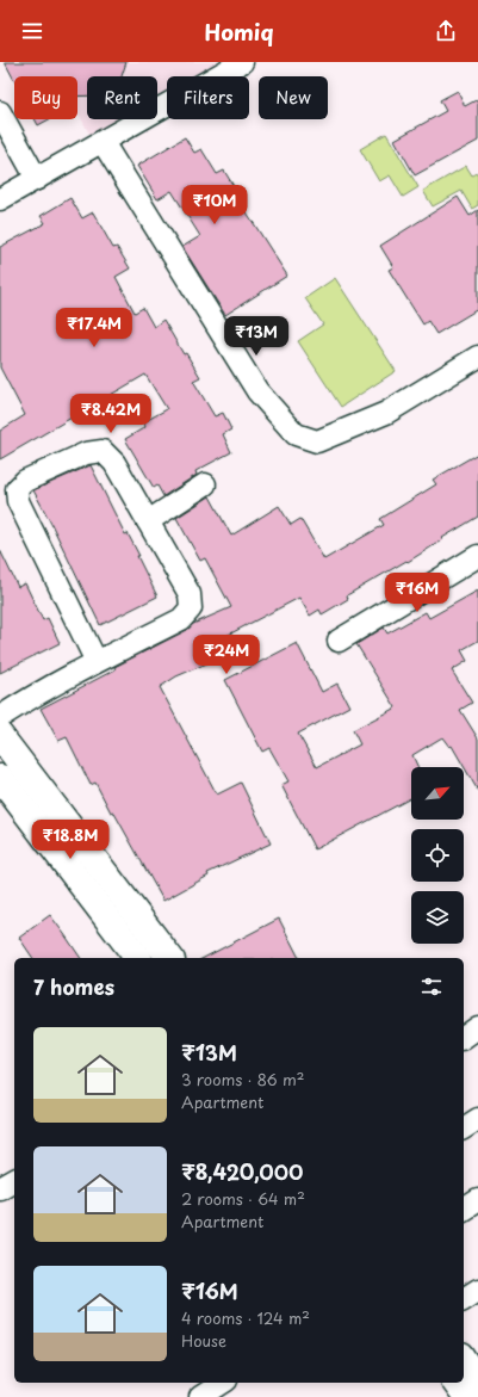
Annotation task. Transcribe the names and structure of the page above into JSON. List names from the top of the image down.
{
  "north": "top right",
  "page": {
    "header": "Homiq",
    "chip": [
      "Buy",
      "Rent",
      "Filters",
      "New"
    ],
    "price": [
      "₹10M",
      "₹17.4M",
      "₹13M",
      "₹8.42M",
      "₹16M",
      "₹24M",
      "₹18.8M"
    ],
    "heading": "7 homes",
    "list": [
      {
        "name": "₹13M",
        "note": "3 rooms · 86 m² · Apartment"
      },
      {
        "name": "₹8,420,000",
        "note": "2 rooms · 64 m² · Apartment"
      },
      {
        "name": "₹16M",
        "note": "4 rooms · 124 m² · House"
      }
    ]
  }
}
